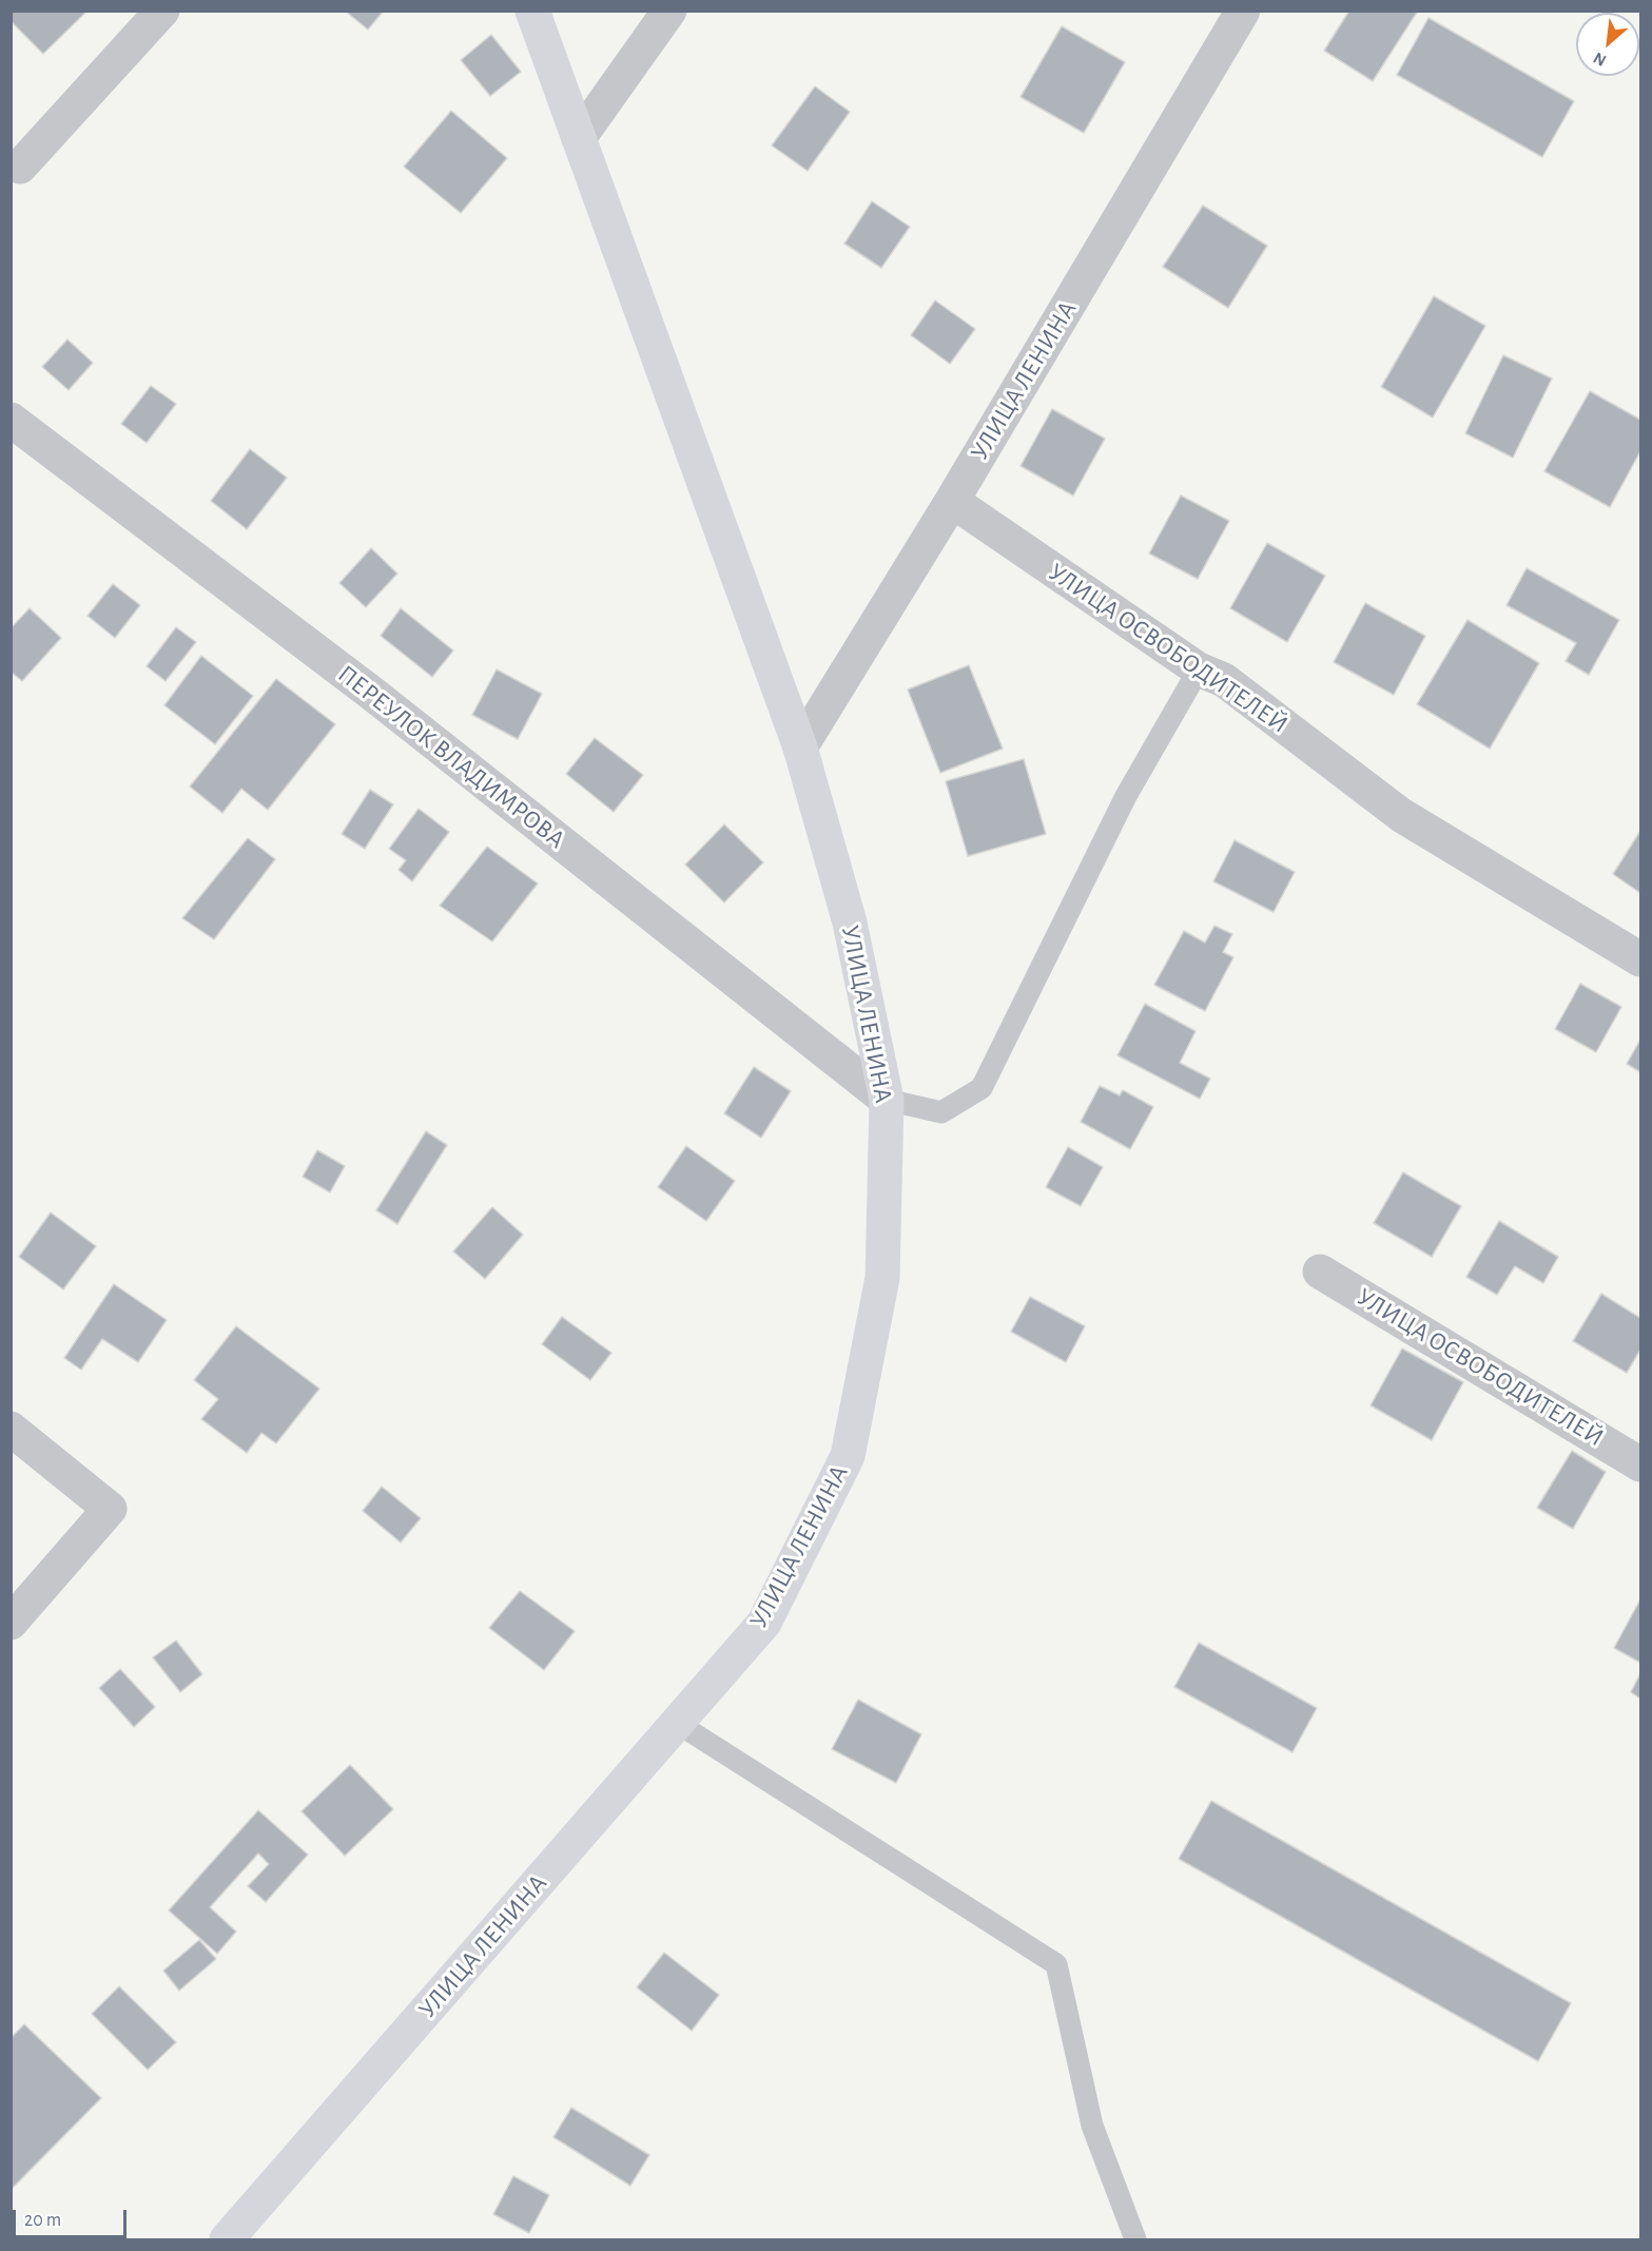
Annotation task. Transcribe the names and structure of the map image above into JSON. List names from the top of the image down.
{
  "streets": {
    "main road": ["УЛИЦА ЛЕНИНА"],
    "street": ["УЛИЦА ОСВОБОДИТЕЛЕЙ", "ПЕРЕУЛОК ВЛАДИМРОВА"]
  },
  "crossings": [
    ["УЛИЦА ЛЕНИНА", "УЛИЦА ОСВОБОДИТЕЛЕЙ"],
    ["УЛИЦА ЛЕНИНА", "ПЕРЕУЛОК ВЛАДИМРОВА"]
  ],
  "scale_bar": "20 m",
  "north": "bottom left"
}
